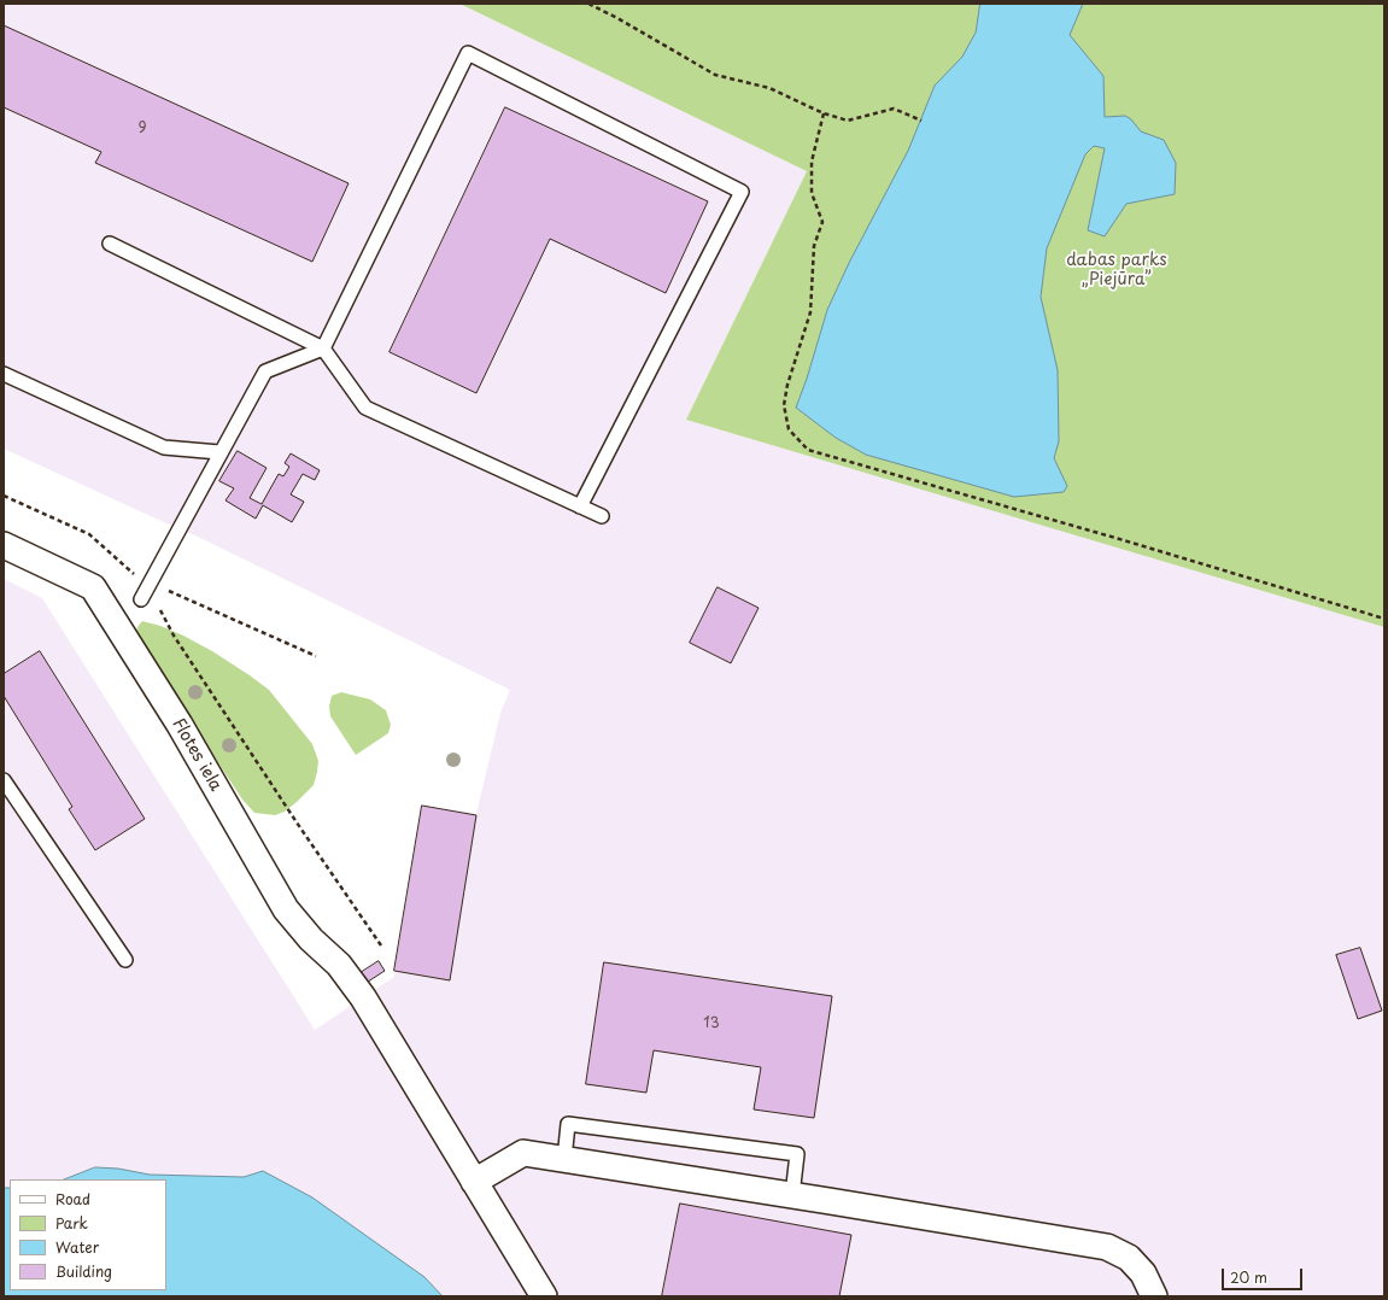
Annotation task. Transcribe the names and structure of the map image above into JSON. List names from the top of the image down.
{
  "streets": {
    "street": ["Flotes iela"]
  },
  "parks": ["dabas parks „Piejūra”"],
  "house_numbers": ["9", "13"],
  "legend": [
    "Road",
    "Park",
    "Water",
    "Building"
  ],
  "scale_bar": "20 m"
}
